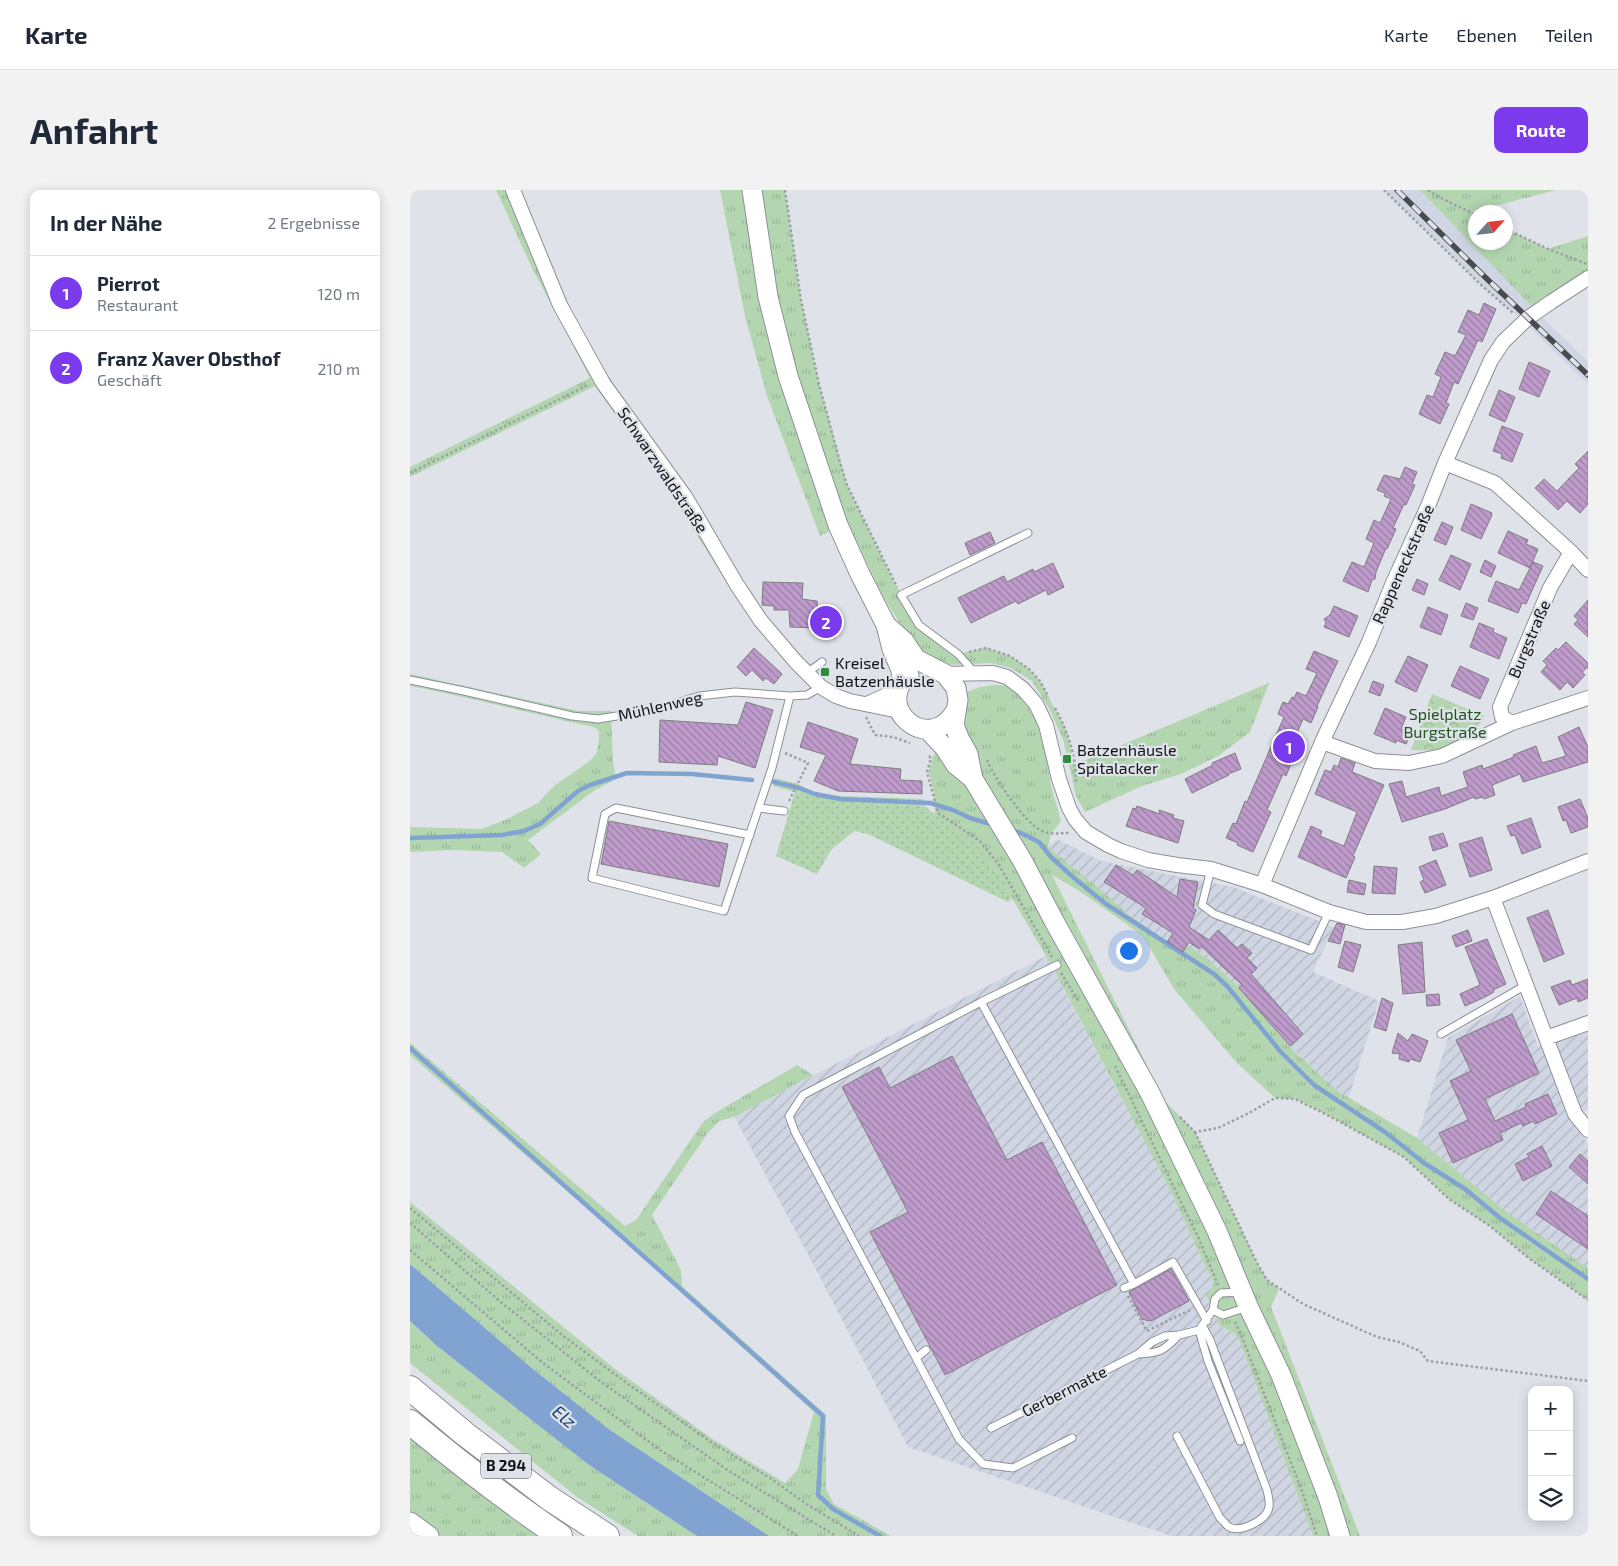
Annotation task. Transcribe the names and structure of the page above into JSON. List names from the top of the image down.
{
  "streets": {
    "highway": ["B 294"],
    "street": ["Schwarzwaldstraße", "Rappeneckstraße", "Burgstraße"],
    "lane": ["Mühlenweg", "Gerbermatte"]
  },
  "crossings": [
    ["Schwarzwaldstraße", "Mühlenweg"]
  ],
  "water": ["Elz"],
  "parks": ["Spielplatz Burgstraße"],
  "places": {
    "transit": ["Kreisel Batzenhäusle", "Batzenhäusle Spitalacker"]
  },
  "north": "top right",
  "page": {
    "header": "Karte",
    "nav": ["Karte", "Ebenen", "Teilen"],
    "buttons": "Route",
    "title": "Anfahrt",
    "heading": ["In der Nähe", "2 Ergebnisse"],
    "list": [
      {
        "mark": "1",
        "name": "Pierrot",
        "note": "Restaurant",
        "value": "120 m"
      },
      {
        "mark": "2",
        "name": "Franz Xaver Obsthof",
        "note": "Geschäft",
        "value": "210 m"
      }
    ],
    "pins": ["2", "1"],
    "map_buttons": ["+", "−"]
  }
}
